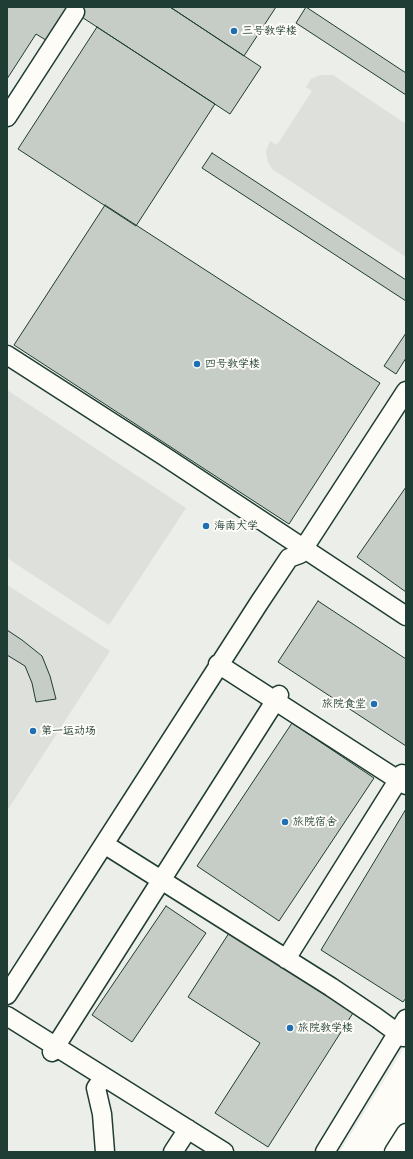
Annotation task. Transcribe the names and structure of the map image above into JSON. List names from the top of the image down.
{
  "places": [
    "三号教学楼",
    "四号教学楼",
    "海南大学",
    "旅院食堂",
    "第一运动场",
    "旅院宿舍",
    "旅院教学楼"
  ]
}
